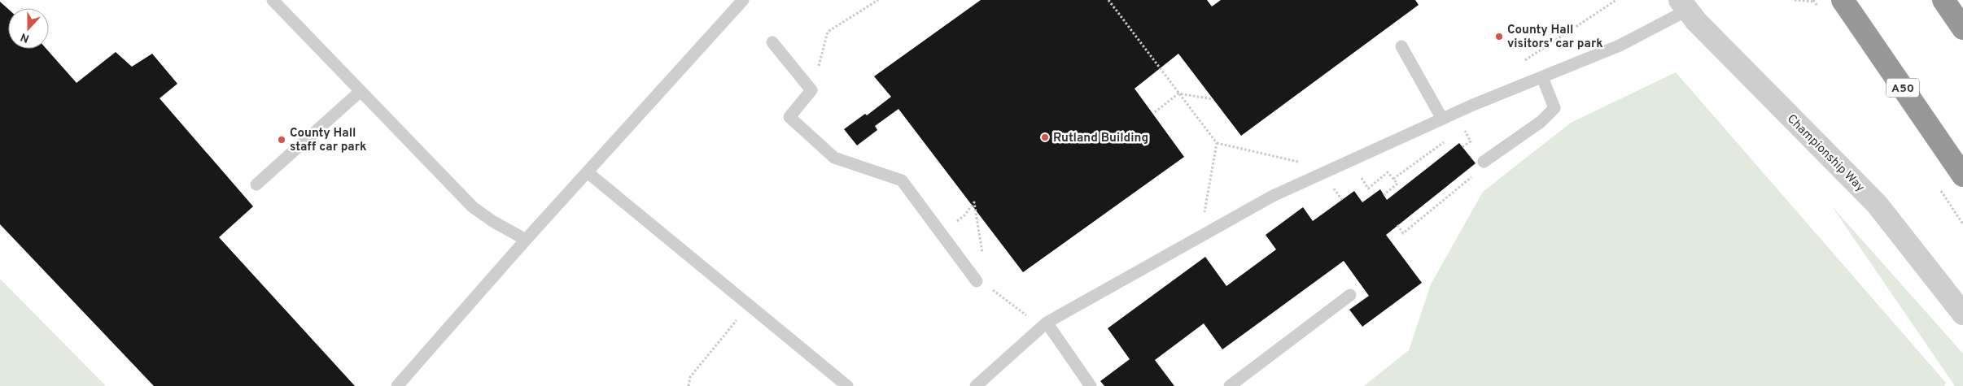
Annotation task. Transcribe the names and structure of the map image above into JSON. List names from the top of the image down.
{
  "streets": {
    "highway": ["A50"],
    "street": ["Championship Way"]
  },
  "places": ["County Hall visitors' car park", "Rutland Building", "County Hall staff car park"],
  "north": "bottom"
}
